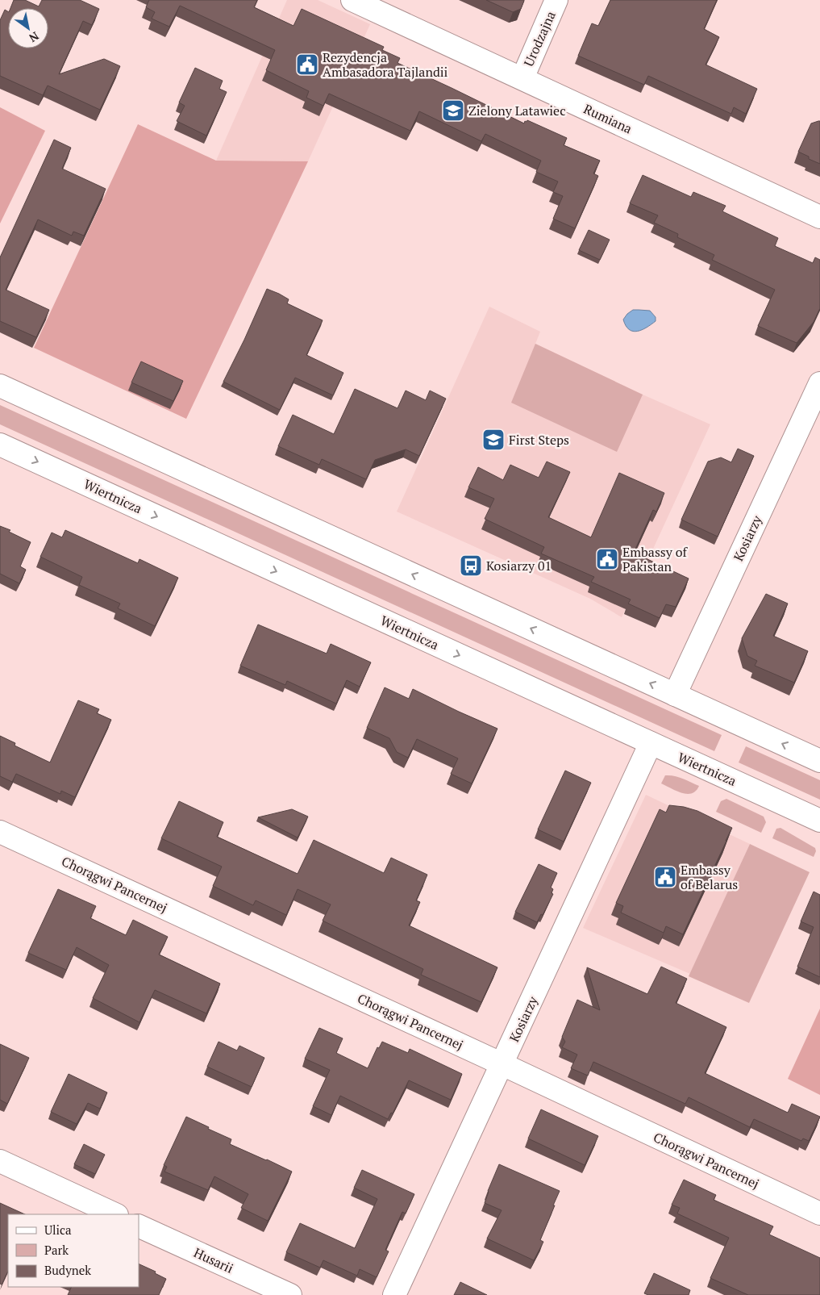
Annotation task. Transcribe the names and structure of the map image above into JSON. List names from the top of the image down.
{
  "streets": {
    "street": [
      "Urodzajna",
      "Rumiana",
      "Wiertnicza",
      "Kosiarzy",
      "Chorągwi Pancernej",
      "Husarii"
    ]
  },
  "crossings": [
    ["Urodzajna", "Rumiana"],
    ["Wiertnicza", "Kosiarzy"],
    ["Kosiarzy", "Chorągwi Pancernej"]
  ],
  "places": {
    "public building": ["Rezydencja Ambasadora Tajlandii", "Embassy of Pakistan", "Embassy of Belarus"],
    "school or university": ["Zielony Latawiec", "First Steps"],
    "bus stop": ["Kosiarzy 01"]
  },
  "legend": ["Ulica", "Park", "Budynek"],
  "north": "bottom right"
}
